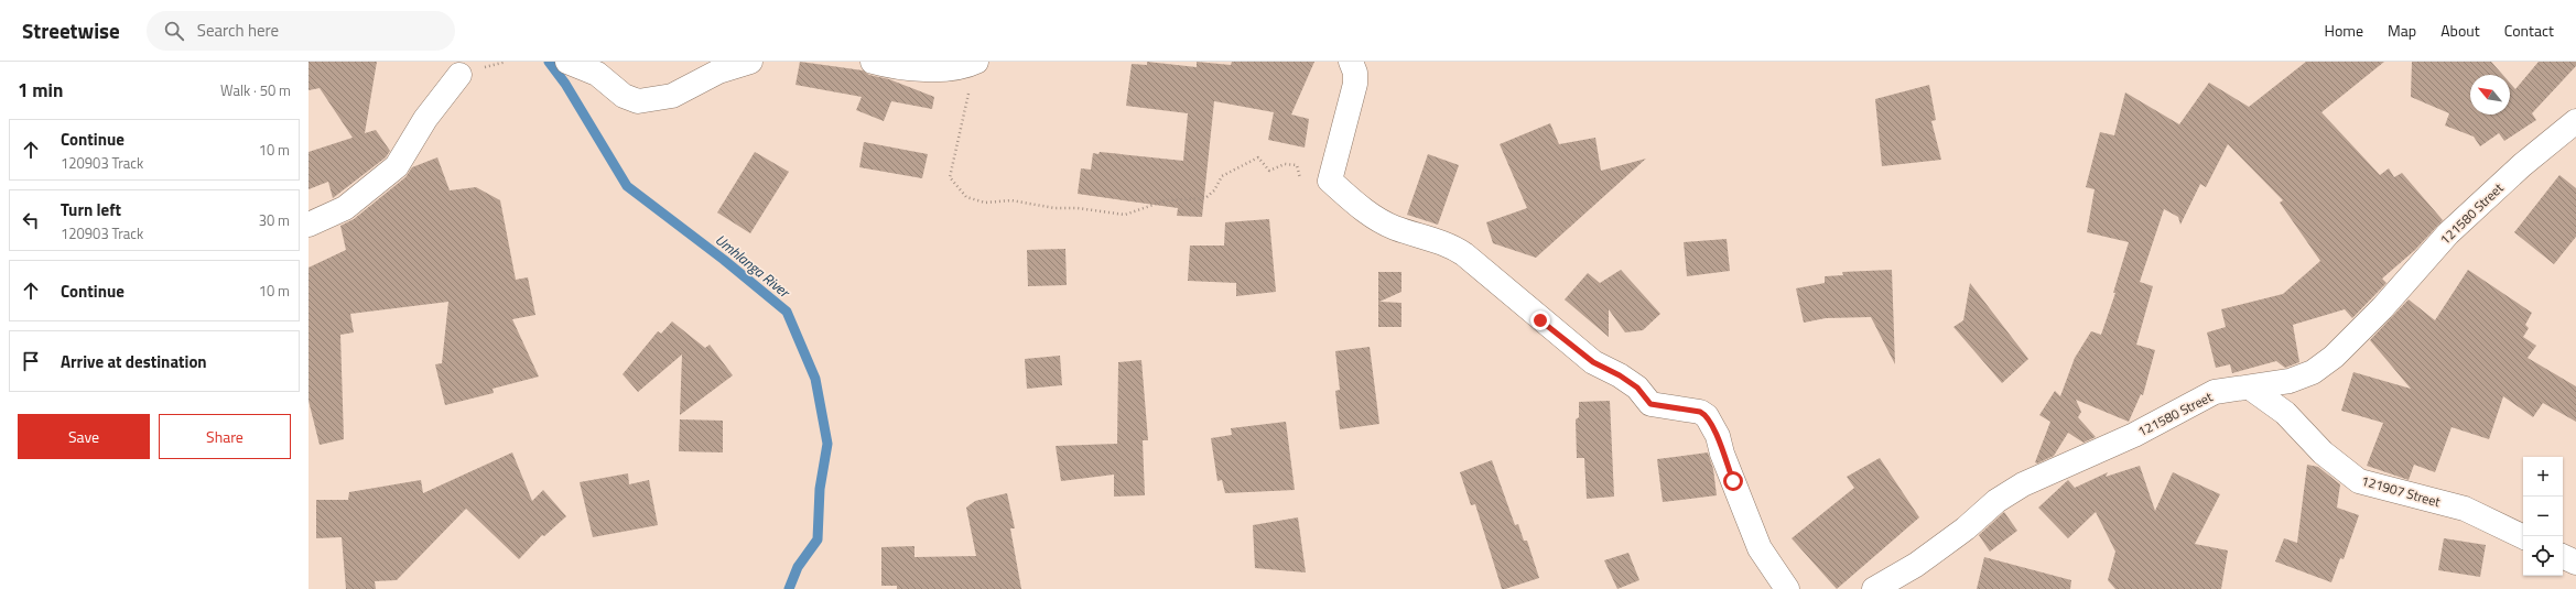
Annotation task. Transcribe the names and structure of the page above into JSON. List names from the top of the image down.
{
  "streets": {
    "street": ["121580 Street", "121907 Street"]
  },
  "crossings": [
    ["121580 Street", "121907 Street"]
  ],
  "water": ["Umhlanga River"],
  "north": "top left",
  "page": {
    "header": "Streetwise",
    "search": "Search here",
    "nav": [
      "Home",
      "Map",
      "About",
      "Contact"
    ],
    "heading": ["1 min", "Walk · 50 m"],
    "list": [
      ["Continue", "120903 Track", "10 m"],
      ["Turn left", "120903 Track", "30 m"],
      ["Continue", "10 m"],
      "Arrive at destination"
    ],
    "buttons": ["Save", "Share"],
    "map_buttons": ["+", "−"]
  }
}
